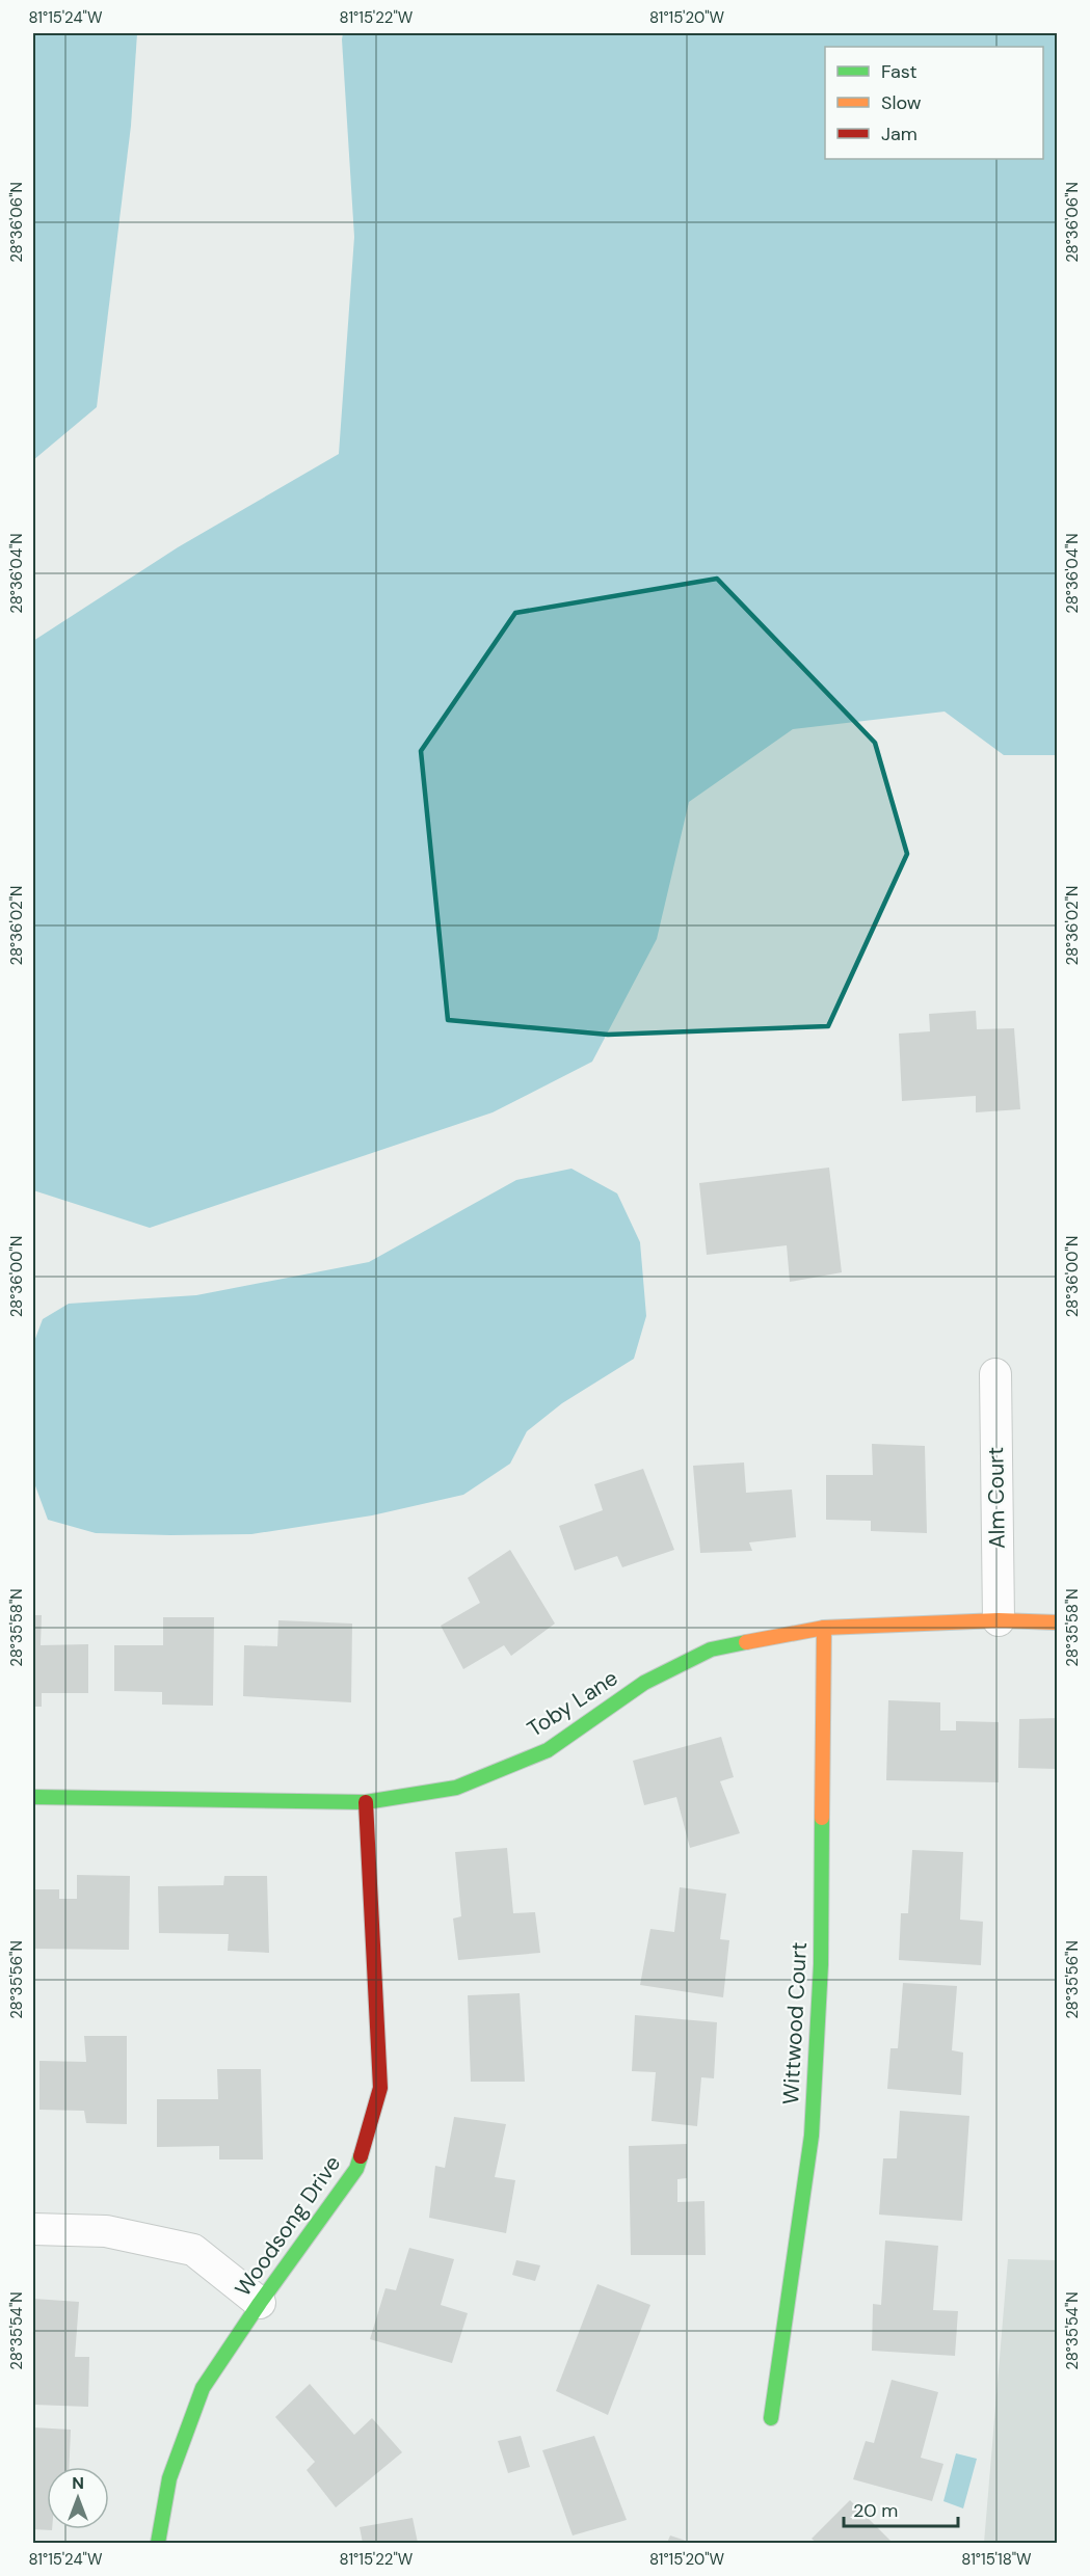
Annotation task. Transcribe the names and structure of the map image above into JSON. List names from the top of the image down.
{
  "streets": {
    "street": [
      "Alm Court",
      "Toby Lane",
      "Wittwood Court",
      "Woodsong Drive"
    ]
  },
  "crossings": [
    ["Alm Court", "Toby Lane"],
    ["Toby Lane", "Wittwood Court"],
    ["Toby Lane", "Woodsong Drive"]
  ],
  "legend": ["Fast", "Slow", "Jam"],
  "scale_bar": "20 m",
  "north": "top",
  "coordinates": [
    "81°15'24\"W",
    "81°15'22\"W",
    "81°15'20\"W",
    "28°36'06\"N",
    "28°36'04\"N",
    "28°36'02\"N",
    "28°36'00\"N",
    "28°35'58\"N",
    "28°35'56\"N",
    "28°35'54\"N",
    "81°15'18\"W"
  ]
}
